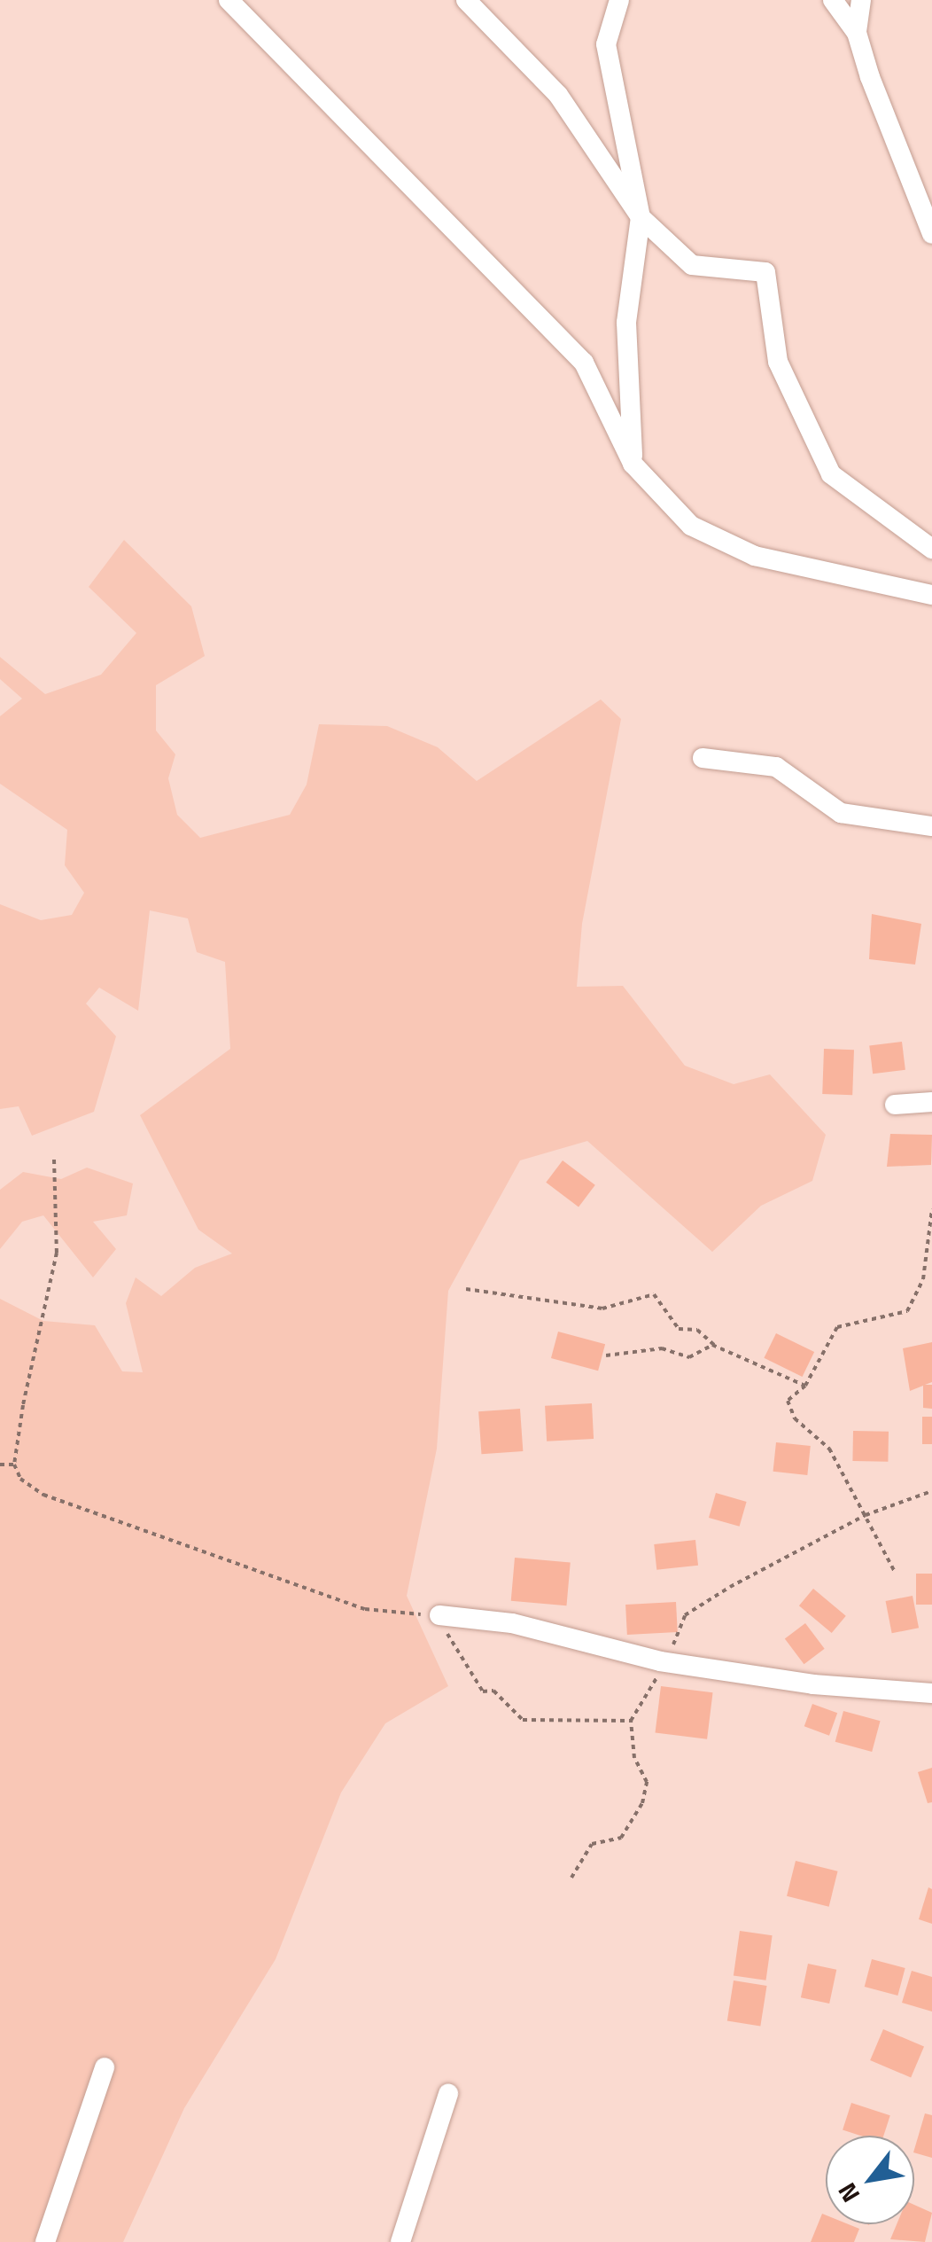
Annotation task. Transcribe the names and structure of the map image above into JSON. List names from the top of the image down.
{
  "north": "bottom left"
}
